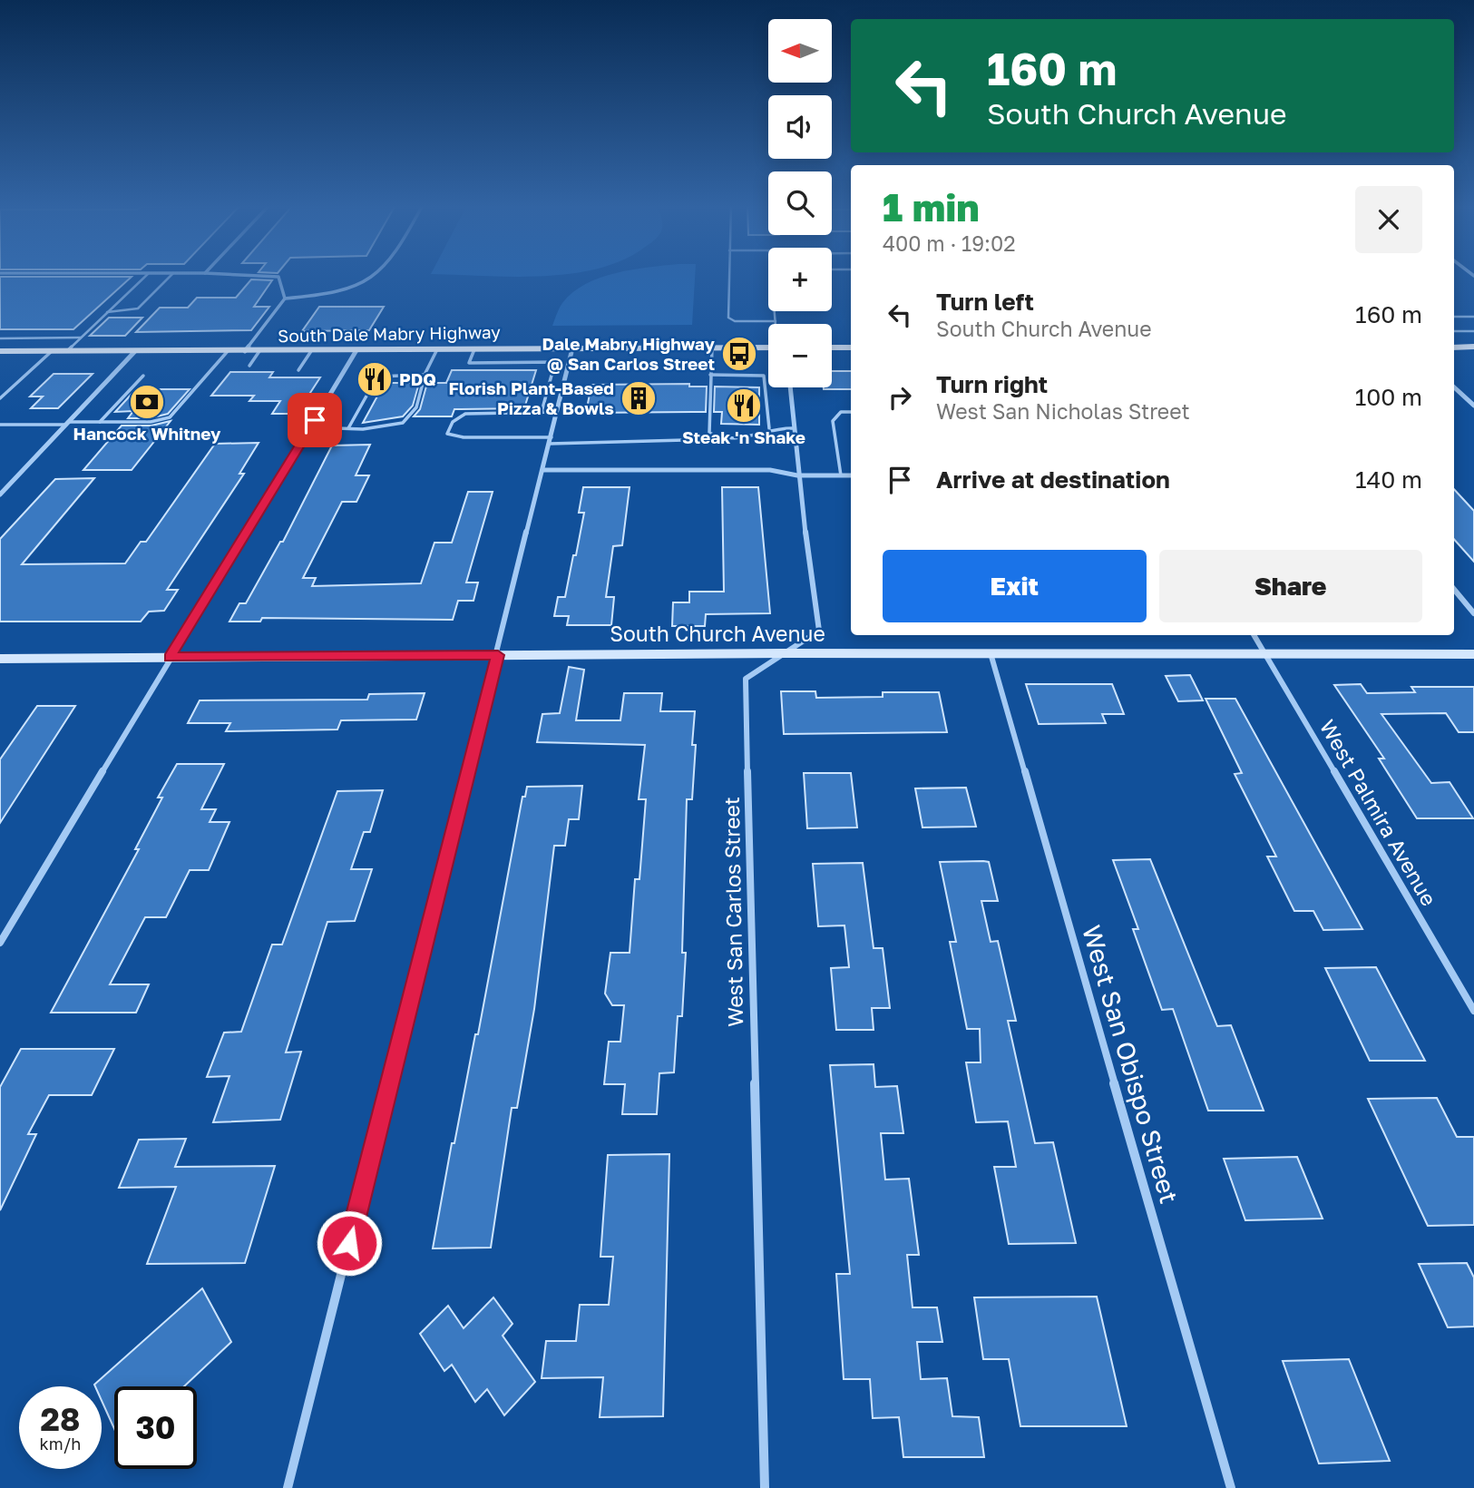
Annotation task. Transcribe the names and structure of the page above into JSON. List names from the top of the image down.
{
  "streets": {
    "main road": ["South Dale Mabry Highway"],
    "street": [
      "South Church Avenue",
      "West Palmira Avenue",
      "West San Carlos Street",
      "West San Obispo Street"
    ]
  },
  "crossings": [
    ["South Church Avenue", "West Palmira Avenue"],
    ["South Church Avenue", "West San Carlos Street"],
    ["South Church Avenue", "West San Obispo Street"]
  ],
  "places": {
    "bus stop": ["Dale Mabry Highway @ San Carlos Street"],
    "restaurant": ["PDQ", "Steak 'n Shake"],
    "building": ["Florish Plant-Based Pizza & Bowls"],
    "bank": ["Hancock Whitney"]
  },
  "north": "left",
  "page": {
    "map_buttons": ["+", "−"],
    "turn": ["160 m", "South Church Avenue"],
    "heading": ["1 min", "400 m · 19:02"],
    "list": [
      {
        "name": "Turn left",
        "note": "South Church Avenue",
        "value": "160 m"
      },
      {
        "name": "Turn right",
        "note": "West San Nicholas Street",
        "value": "100 m"
      },
      {
        "name": "Arrive at destination",
        "value": "140 m"
      }
    ],
    "buttons": ["Exit", "Share"],
    "speed": "28 km/h",
    "limit": "30"
  }
}
